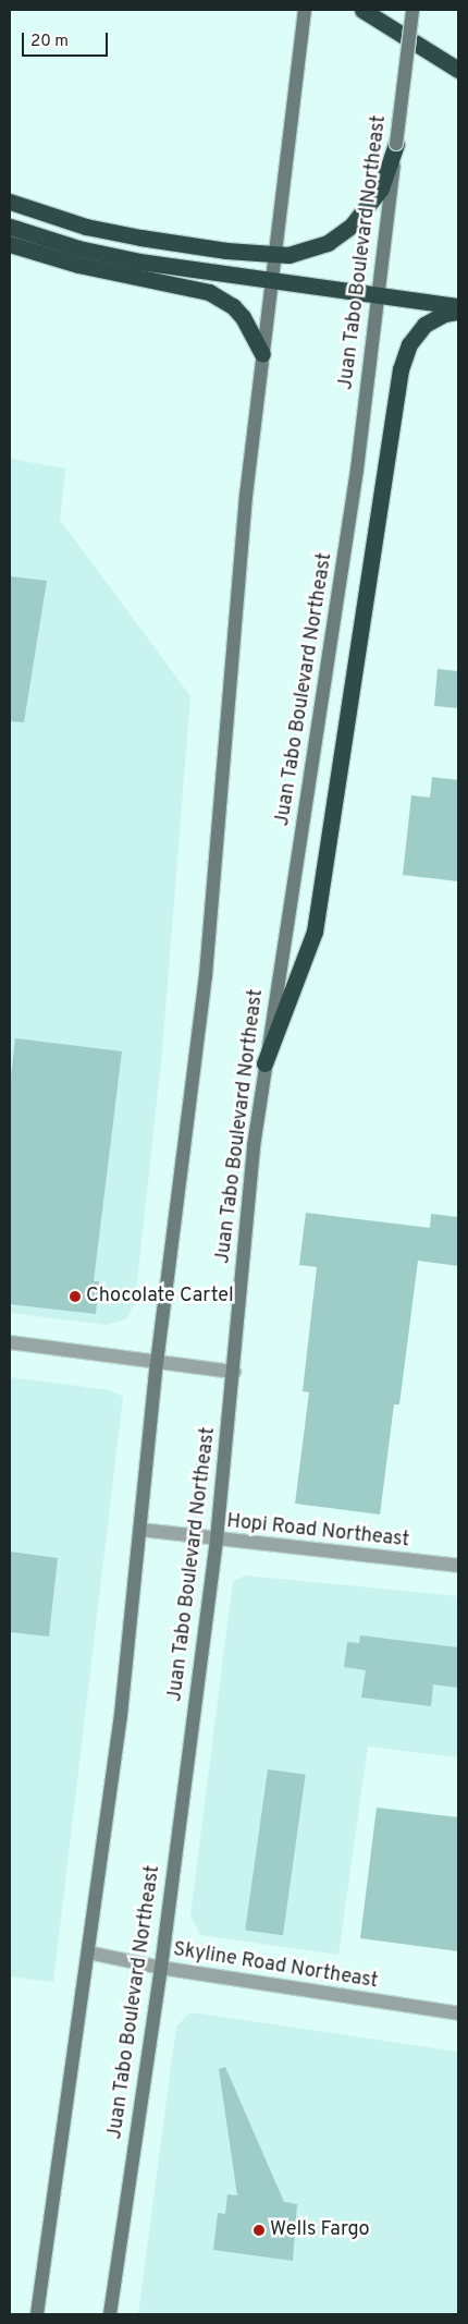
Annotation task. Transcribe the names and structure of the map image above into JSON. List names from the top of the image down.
{
  "streets": {
    "main road": ["Juan Tabo Boulevard Northeast"],
    "street": ["Hopi Road Northeast", "Skyline Road Northeast"]
  },
  "crossings": [
    ["Juan Tabo Boulevard Northeast", "Hopi Road Northeast"],
    ["Juan Tabo Boulevard Northeast", "Skyline Road Northeast"]
  ],
  "places": ["Chocolate Cartel", "Wells Fargo"],
  "scale_bar": "20 m"
}
